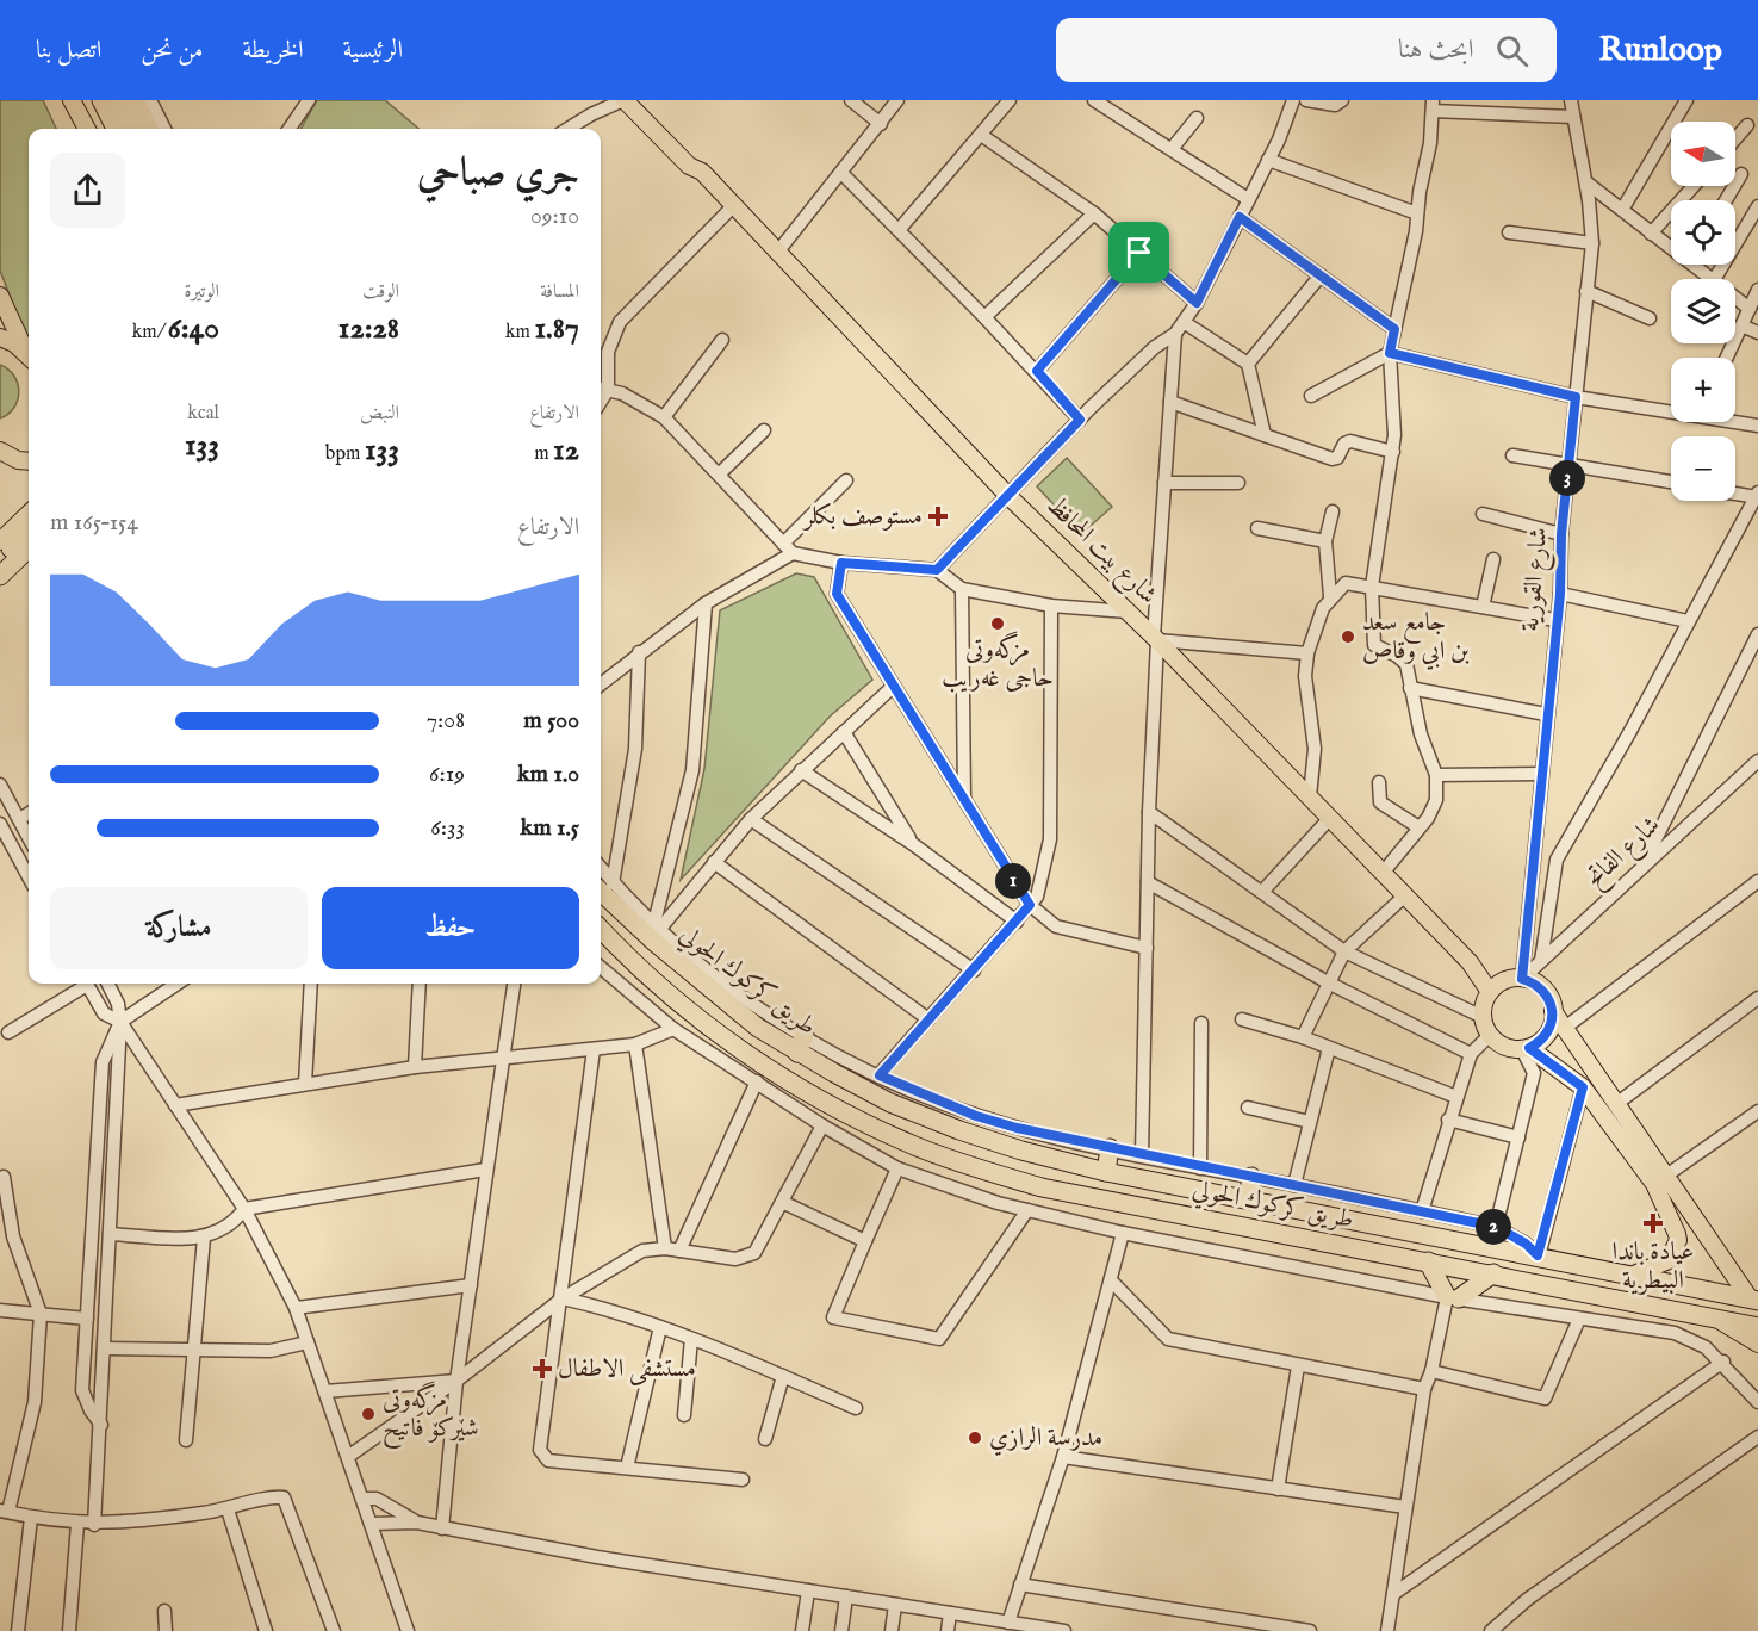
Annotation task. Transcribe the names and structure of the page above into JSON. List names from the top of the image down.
{
  "streets": {
    "highway": ["طريق كركوك الحولي"],
    "main road": ["شارع بيت المحافظ"],
    "street": ["شارع القورية", "شارع الفاتح"]
  },
  "crossings": [
    ["شارع بيت المحافظ", "شارع القورية"],
    ["شارع بيت المحافظ", "شارع الفاتح"],
    ["شارع القورية", "شارع الفاتح"]
  ],
  "places": {
    "health": ["مستوصف بكلر", "عيادة باندا البيطرية", "مستشفى الاطفال"],
    "other": [
      "مزگەوتی حاجی غەریب",
      "جامع سعد بن ابي وقاص",
      "مزگەوتی شێرکۆ فاتیح",
      "مدرسة الرازي"
    ]
  },
  "north": "left",
  "page": {
    "header": "Runloop",
    "search": "ابحث هنا",
    "nav": [
      "الرئيسية",
      "الخريطة",
      "من نحن",
      "اتصل بنا"
    ],
    "map_buttons": ["+", "−"],
    "heading": ["جري صباحي", "09:10"],
    "stats": [
      ["المسافة", "1.87 km"],
      ["الوقت", "12:28"],
      ["الوتيرة", "6:40 /km"],
      ["الارتفاع", "12 m"],
      ["النبض", "133 bpm"],
      ["kcal", "133"]
    ],
    "pins": ["3", "1", "2"],
    "chart": ["الارتفاع", "154–165 m"],
    "list": [
      {
        "name": "500 m",
        "note": "7:08"
      },
      {
        "name": "1.0 km",
        "note": "6:19"
      },
      {
        "name": "1.5 km",
        "note": "6:33"
      }
    ],
    "buttons": ["حفظ", "مشاركة"]
  }
}
